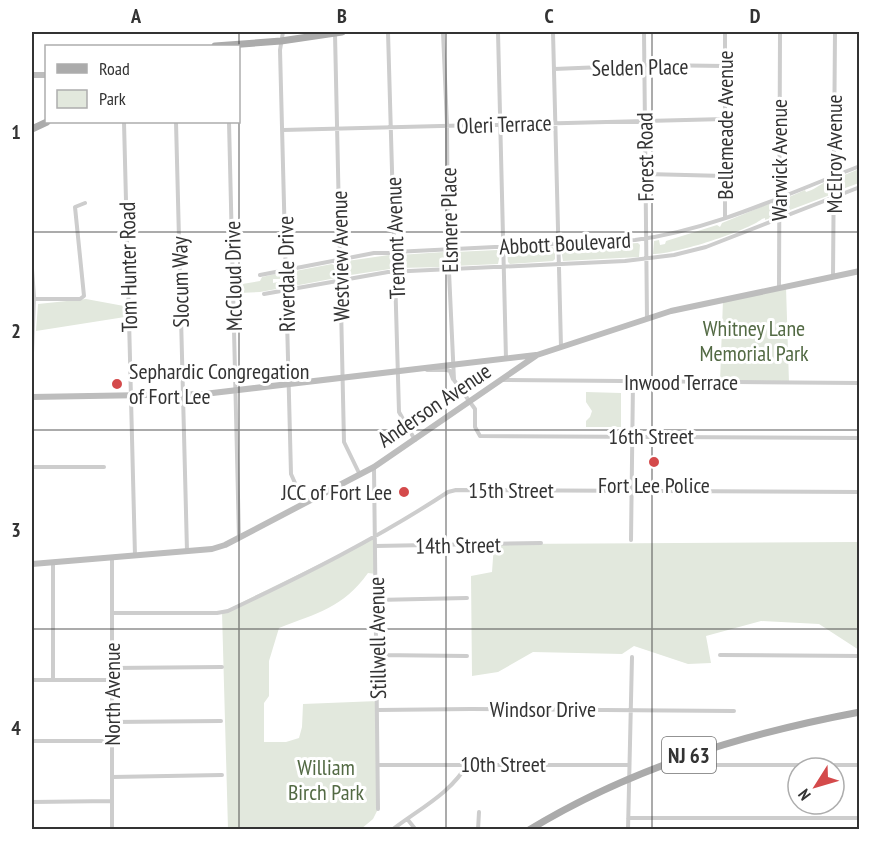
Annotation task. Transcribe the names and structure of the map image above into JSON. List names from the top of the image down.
{
  "streets": {
    "main road": ["Anderson Avenue", "NJ 63"],
    "street": [
      "Selden Place",
      "Oleri Terrace",
      "Bellemeade Avenue",
      "McElroy Avenue",
      "Forest Road",
      "Warwick Avenue",
      "Elsmere Place",
      "Tremont Avenue",
      "Abbott Boulevard",
      "Westview Avenue",
      "Tom Hunter Road",
      "Riverdale Drive",
      "McCloud Drive",
      "Slocum Way",
      "Inwood Terrace",
      "16th Street",
      "15th Street",
      "14th Street",
      "Stillwell Avenue",
      "North Avenue",
      "Windsor Drive",
      "10th Street"
    ]
  },
  "crossings": [
    ["Selden Place", "Bellemeade Avenue"],
    ["Selden Place", "Forest Road"],
    ["Oleri Terrace", "Bellemeade Avenue"],
    ["Oleri Terrace", "Forest Road"],
    ["Oleri Terrace", "Elsmere Place"],
    ["Oleri Terrace", "Tremont Avenue"],
    ["Oleri Terrace", "Westview Avenue"],
    ["Oleri Terrace", "Riverdale Drive"],
    ["Bellemeade Avenue", "Abbott Boulevard"],
    ["McElroy Avenue", "Abbott Boulevard"],
    ["McElroy Avenue", "Anderson Avenue"],
    ["Forest Road", "Abbott Boulevard"],
    ["Forest Road", "Anderson Avenue"],
    ["Warwick Avenue", "Abbott Boulevard"],
    ["Warwick Avenue", "Anderson Avenue"],
    ["Elsmere Place", "Abbott Boulevard"],
    ["Tremont Avenue", "Abbott Boulevard"],
    ["Tremont Avenue", "Anderson Avenue"],
    ["Abbott Boulevard", "Westview Avenue"],
    ["Abbott Boulevard", "Riverdale Drive"],
    ["Westview Avenue", "Anderson Avenue"],
    ["Tom Hunter Road", "Anderson Avenue"],
    ["Riverdale Drive", "Anderson Avenue"],
    ["McCloud Drive", "Anderson Avenue"],
    ["Slocum Way", "Anderson Avenue"],
    ["Inwood Terrace", "Anderson Avenue"],
    ["Anderson Avenue", "16th Street"],
    ["Anderson Avenue", "Stillwell Avenue"],
    ["Anderson Avenue", "North Avenue"],
    ["15th Street", "Stillwell Avenue"],
    ["15th Street", "North Avenue"],
    ["14th Street", "Stillwell Avenue"],
    ["Stillwell Avenue", "Windsor Drive"],
    ["Stillwell Avenue", "10th Street"]
  ],
  "parks": ["Whitney Lane Memorial Park", "William Birch Park"],
  "places": ["Sephardic Congregation of Fort Lee", "Fort Lee Police", "JCC of Fort Lee"],
  "legend": ["Road", "Park"],
  "north": "bottom left",
  "grid": {
    "columns": [
      "A",
      "B",
      "C",
      "D"
    ],
    "rows": [
      "1",
      "2",
      "3",
      "4"
    ]
  }
}
